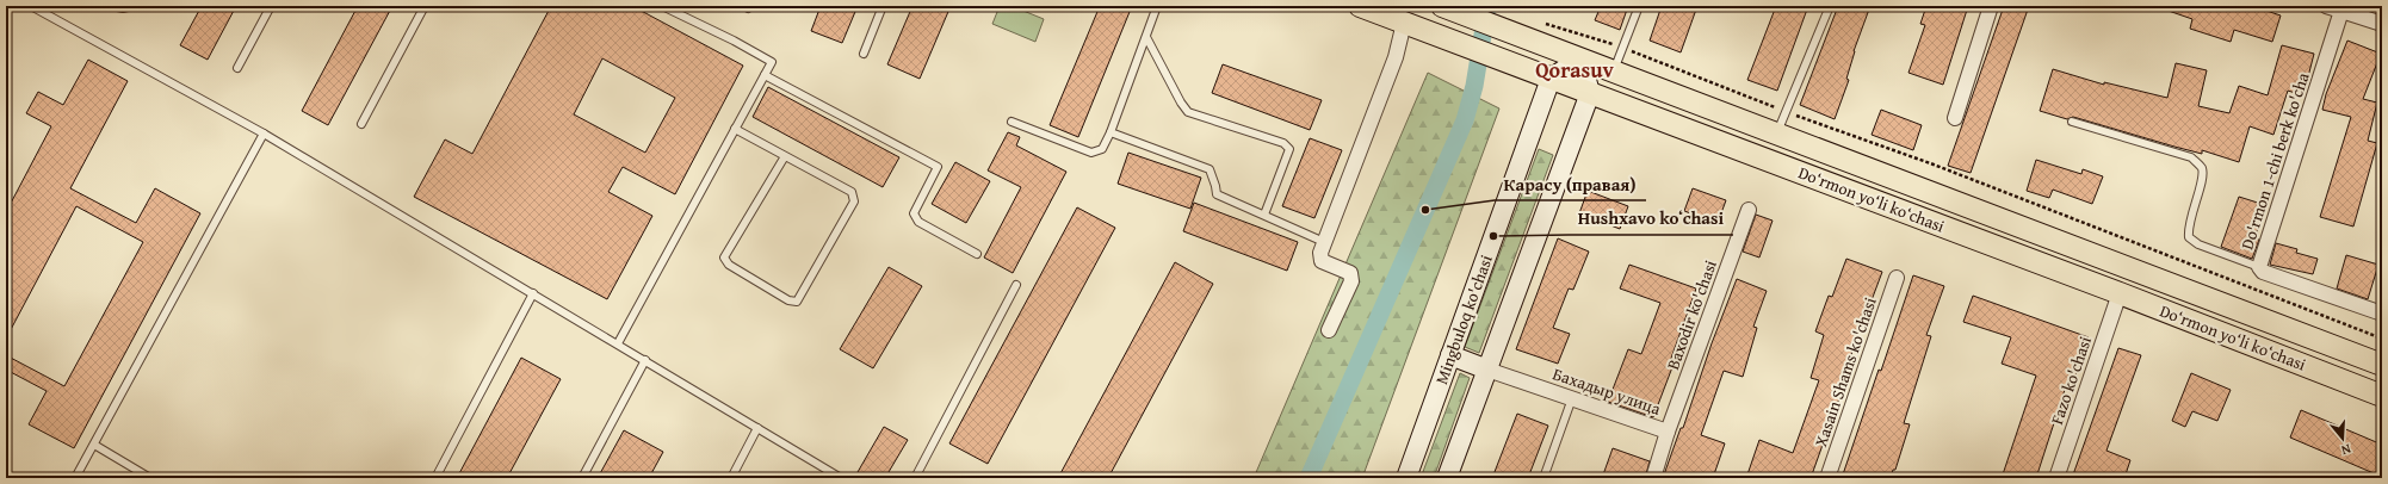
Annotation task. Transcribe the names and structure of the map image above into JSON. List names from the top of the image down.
{
  "streets": {
    "main road": ["Do‘rmon yo‘li ko‘chasi", "Mingbuloq ko'chasi"],
    "street": [
      "Do'rmon 1-chi berk ko'cha",
      "Baxodir ko'chasi",
      "Xasain Shams ko'chasi",
      "Fazo ko'chasi",
      "Бахадыр улица"
    ]
  },
  "crossings": [
    ["Do‘rmon yo‘li ko‘chasi", "Mingbuloq ko'chasi"],
    ["Do‘rmon yo‘li ko‘chasi", "Fazo ko'chasi"],
    ["Baxodir ko'chasi", "Бахадыр улица"]
  ],
  "districts": ["Qorasuv"],
  "places": ["Карасу (правая)", "Hushxavo koʻchasi"],
  "north": "bottom"
}
